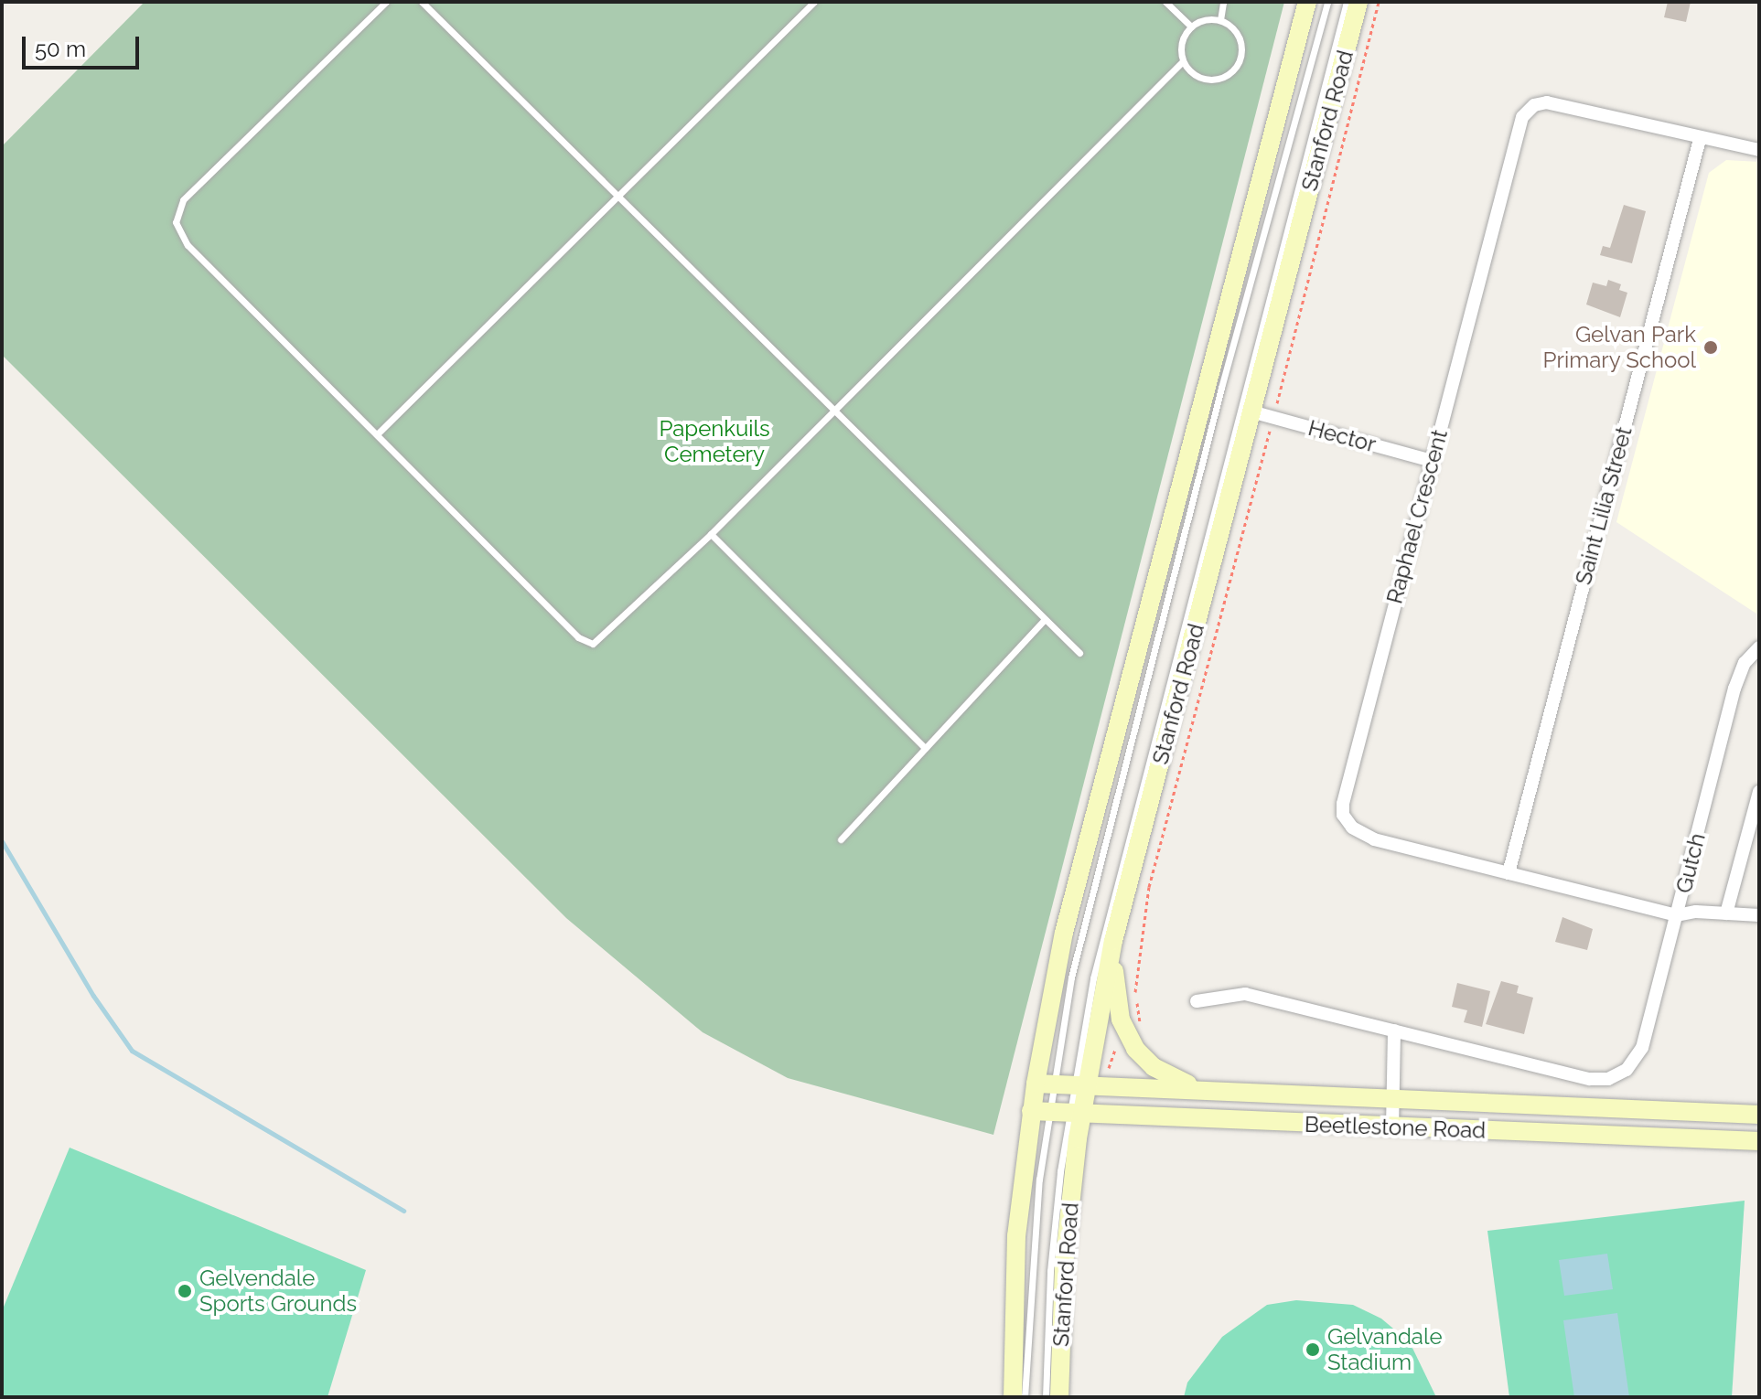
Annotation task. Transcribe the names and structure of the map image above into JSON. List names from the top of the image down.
{
  "streets": {
    "main road": ["Stanford Road", "Beetlestone Road"],
    "street": [
      "Hector",
      "Saint Lilia Street",
      "Raphael Crescent",
      "Gutch"
    ]
  },
  "crossings": [
    ["Stanford Road", "Hector"],
    ["Stanford Road", "Beetlestone Road"],
    ["Hector", "Raphael Crescent"],
    ["Saint Lilia Street", "Raphael Crescent"],
    ["Raphael Crescent", "Gutch"]
  ],
  "parks": ["Papenkuils Cemetery"],
  "places": ["Gelvan Park Primary School", "Gelvendale Sports Grounds", "Gelvandale Stadium"],
  "scale_bar": "50 m"
}
